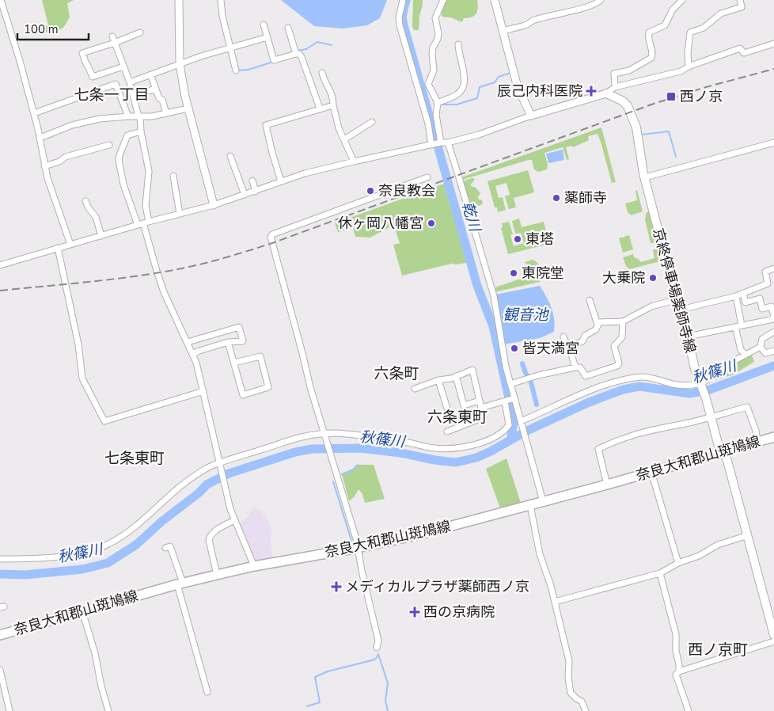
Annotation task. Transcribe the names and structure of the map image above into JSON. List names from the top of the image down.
{
  "streets": {
    "main road": ["京終停車場薬師寺線", "奈良大和郡山斑鳩線"]
  },
  "crossings": [
    ["京終停車場薬師寺線", "奈良大和郡山斑鳩線"]
  ],
  "districts": [
    "七条一丁目",
    "六条町",
    "六条東町",
    "七条東町",
    "西ノ京町"
  ],
  "water": ["乾川", "観音池", "秋篠川"],
  "places": {
    "health": ["辰己内科医院", "メディカルプラザ薬師西ノ京", "西の京病院"],
    "transit": ["西ノ京"],
    "other": [
      "奈良教会",
      "薬師寺",
      "休ヶ岡八幡宮",
      "東塔",
      "東院堂",
      "大乗院",
      "皆天満宮"
    ]
  },
  "scale_bar": "100 m"
}
